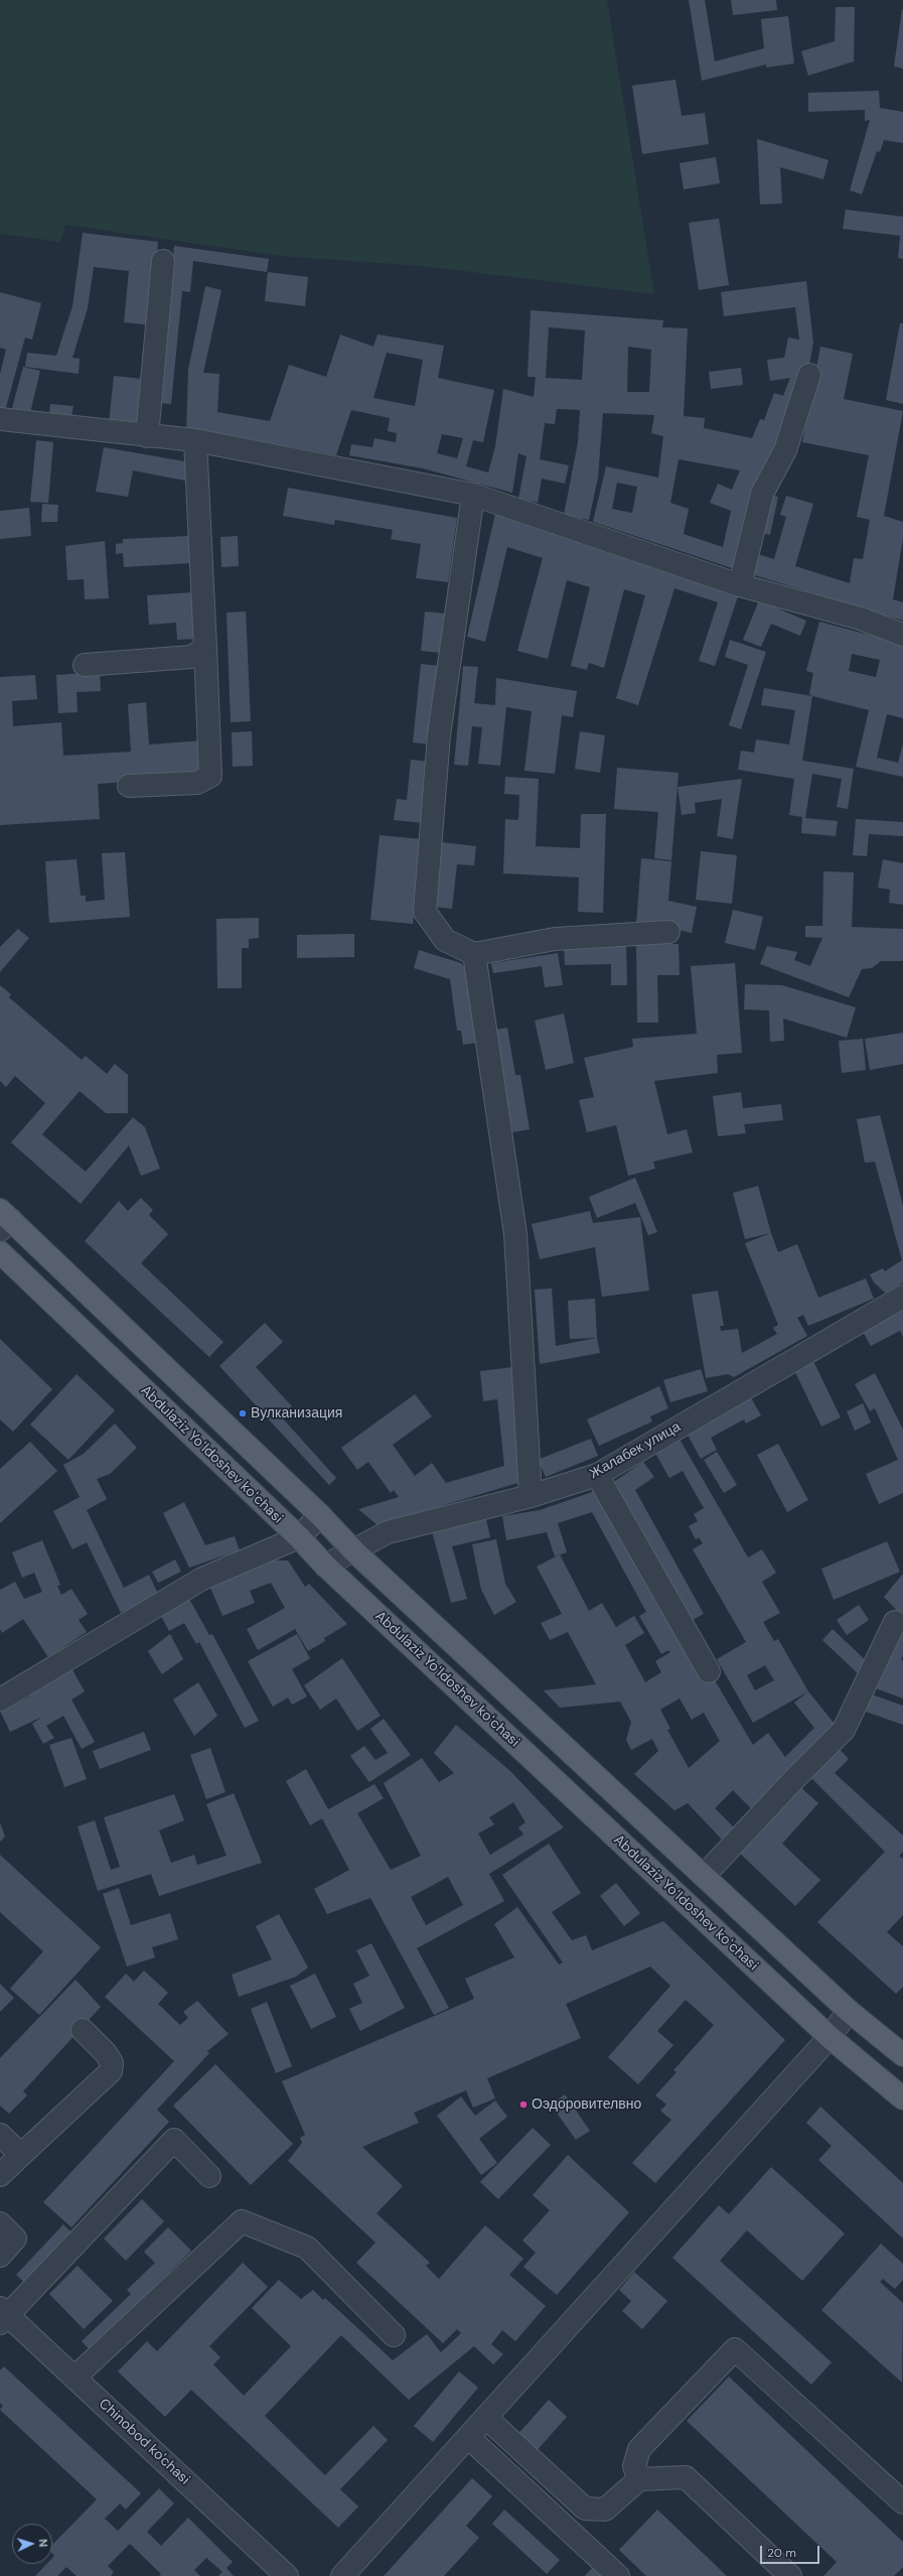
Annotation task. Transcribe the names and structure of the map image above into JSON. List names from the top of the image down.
{
  "streets": {
    "main road": ["Abdulaziz Yoʻldoshev koʻchasi"],
    "street": ["Жалабек улица", "Chinobod ko'chasi"]
  },
  "crossings": [
    ["Жалабек улица", "Abdulaziz Yoʻldoshev koʻchasi"]
  ],
  "places": ["Вулканизация", "Оэдоровителвно"],
  "scale_bar": "20 m",
  "north": "right"
}
